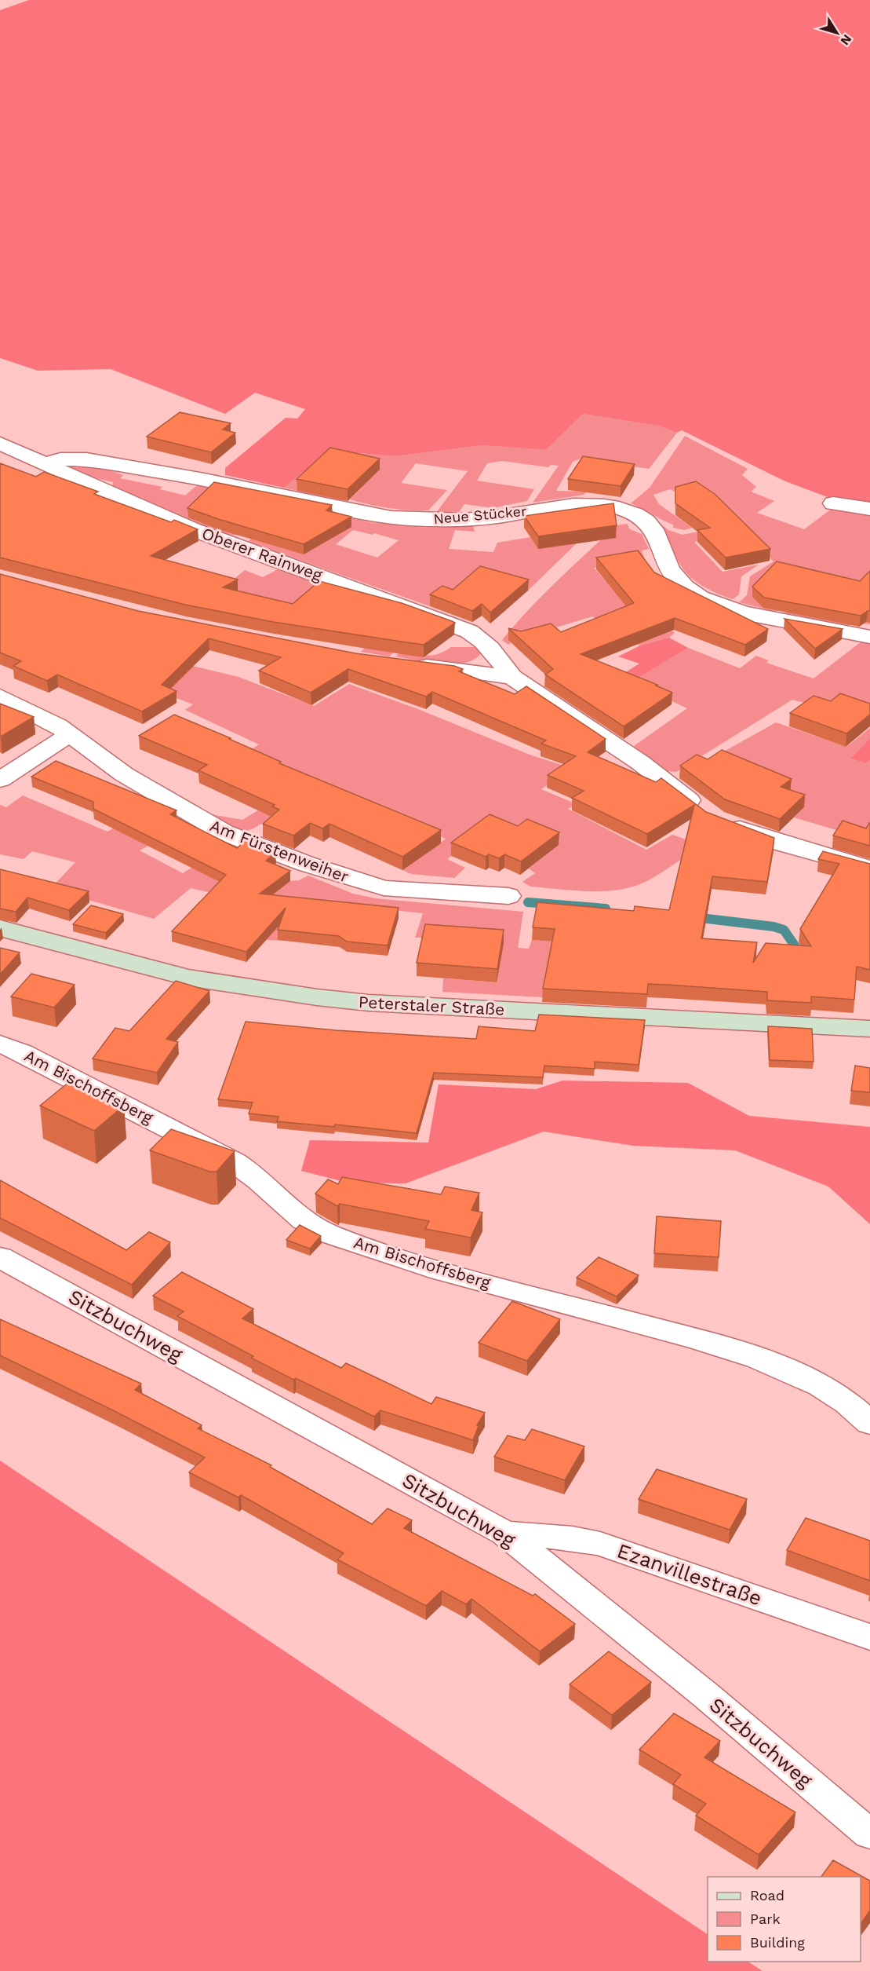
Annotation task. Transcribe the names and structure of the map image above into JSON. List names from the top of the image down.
{
  "streets": {
    "main road": ["Peterstaler Straße"],
    "street": [
      "Neue Stücker",
      "Oberer Rainweg",
      "Am Fürstenweiher",
      "Am Bischoffsberg",
      "Sitzbuchweg",
      "Ezanvillestraße"
    ]
  },
  "crossings": [
    ["Neue Stücker", "Oberer Rainweg"],
    ["Sitzbuchweg", "Ezanvillestraße"]
  ],
  "legend": ["Road", "Park", "Building"],
  "north": "bottom right"
}
